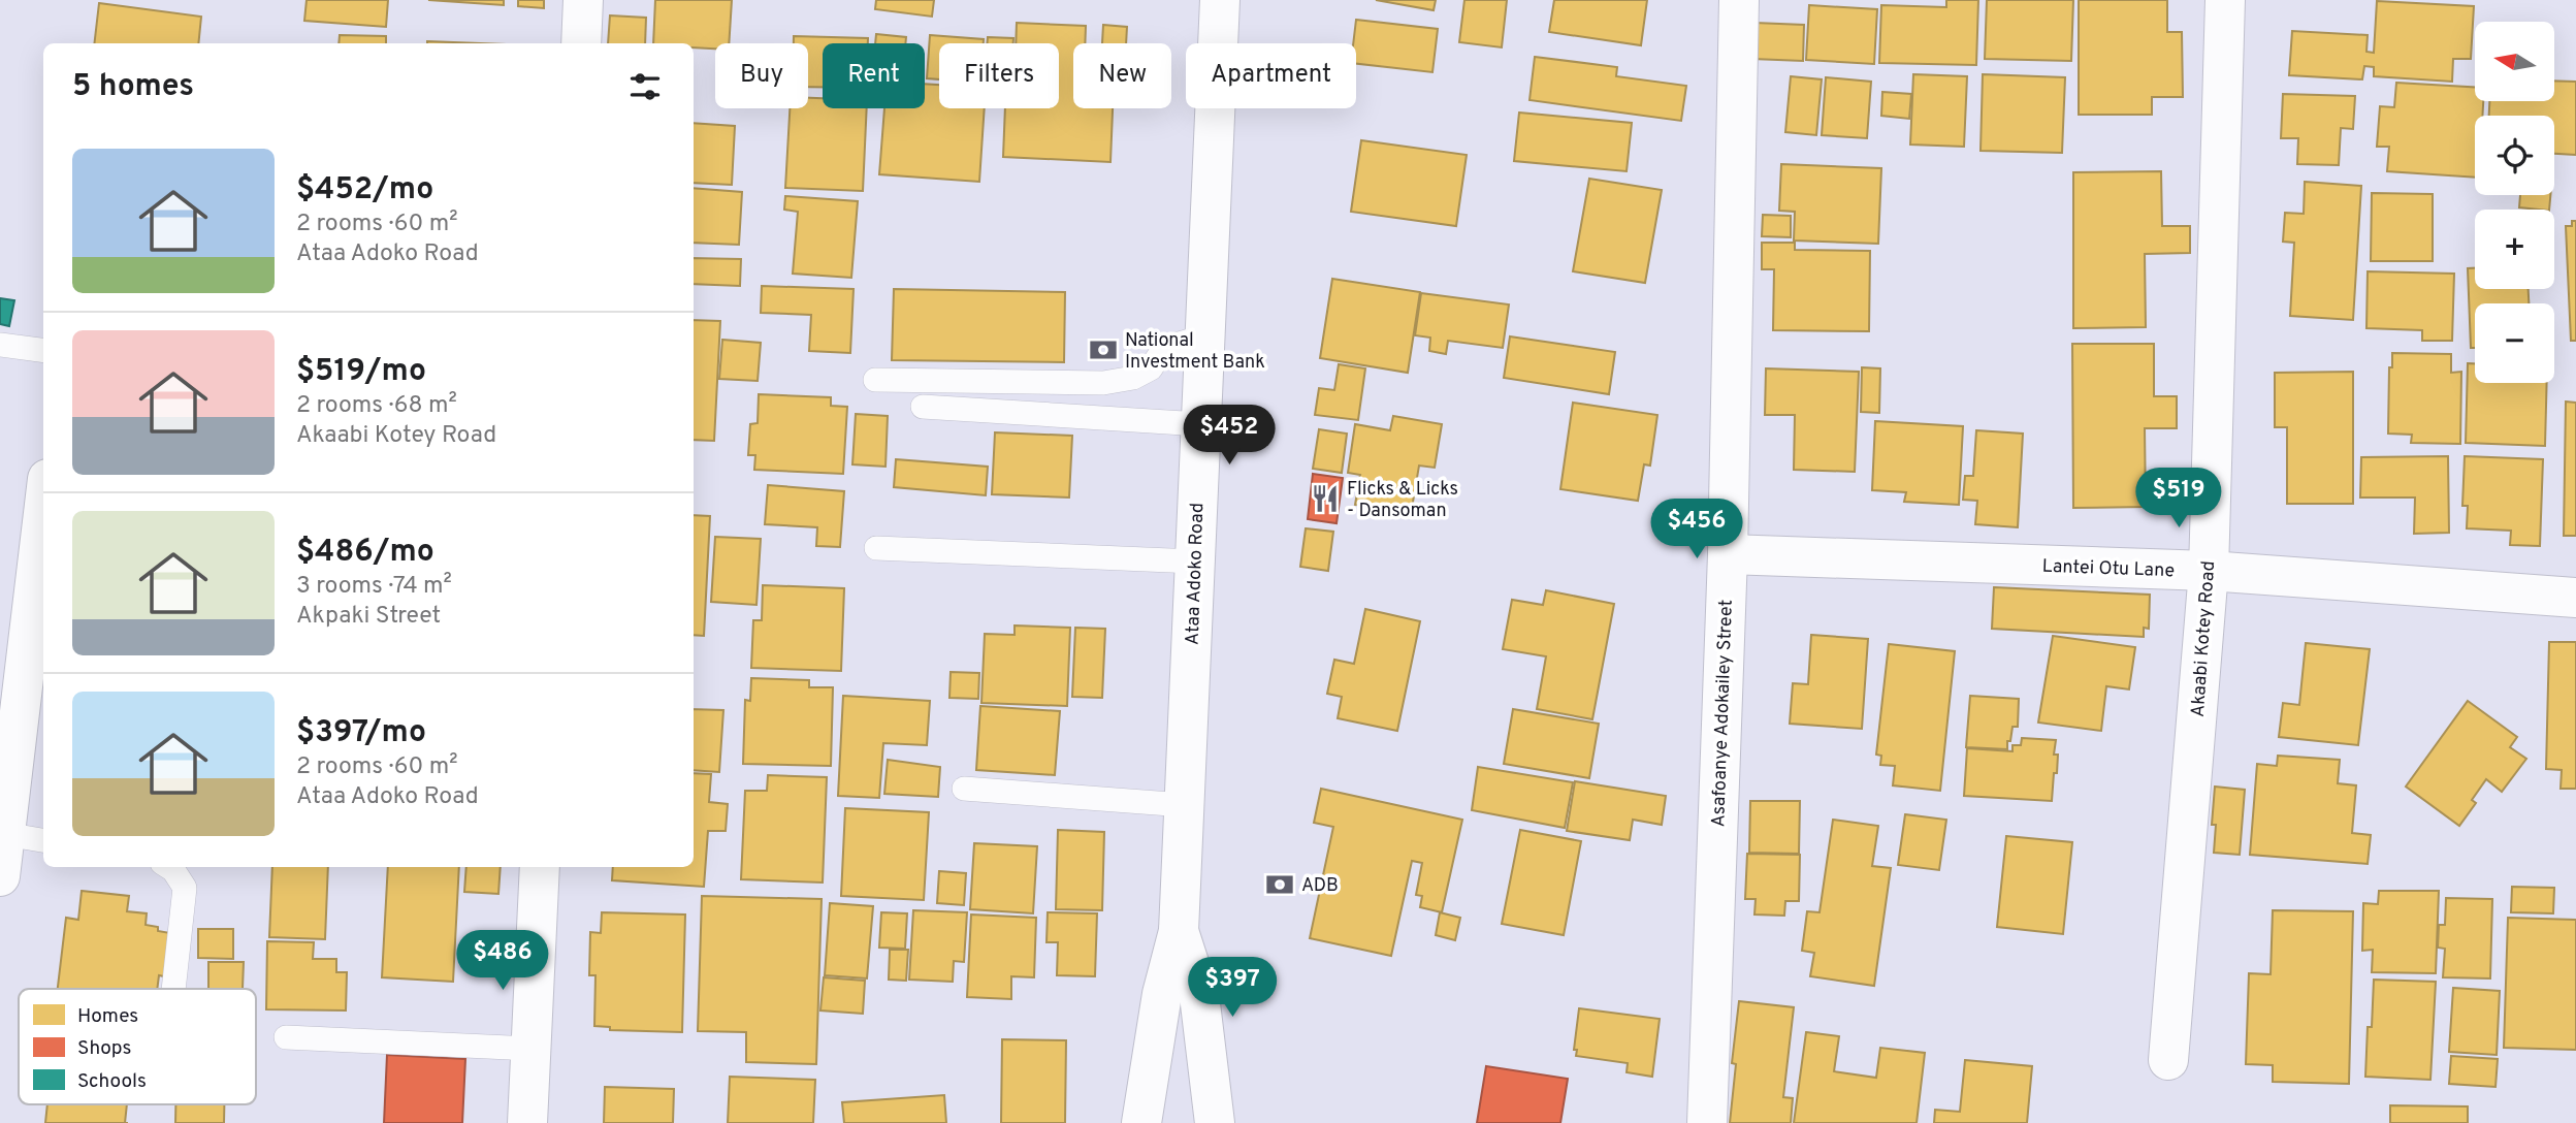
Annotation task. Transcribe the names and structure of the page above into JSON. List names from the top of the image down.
{
  "streets": {
    "street": [
      "Lantei Otu Lane",
      "Ataa Adoko Road",
      "Akaabi Kotey Road",
      "Asafoanye Adokailey Street"
    ]
  },
  "crossings": [
    ["Lantei Otu Lane", "Akaabi Kotey Road"],
    ["Lantei Otu Lane", "Asafoanye Adokailey Street"]
  ],
  "places": {
    "bank": ["National Investment Bank", "ADB"],
    "restaurant": ["Flicks & Licks - Dansoman"]
  },
  "legend": ["Homes", "Shops", "Schools"],
  "north": "left",
  "page": {
    "map_buttons": ["+", "−"],
    "chip": [
      "Buy",
      "Rent",
      "Filters",
      "New",
      "Apartment"
    ],
    "heading": "5 homes",
    "list": [
      {
        "name": "$452/mo",
        "note": "2 rooms · 60 m² · Ataa Adoko Road"
      },
      {
        "name": "$519/mo",
        "note": "2 rooms · 68 m² · Akaabi Kotey Road"
      },
      {
        "name": "$486/mo",
        "note": "3 rooms · 74 m² · Akpaki Street"
      },
      {
        "name": "$397/mo",
        "note": "2 rooms · 60 m² · Ataa Adoko Road"
      }
    ],
    "price": [
      "$452",
      "$519",
      "$456",
      "$486",
      "$397"
    ]
  }
}
